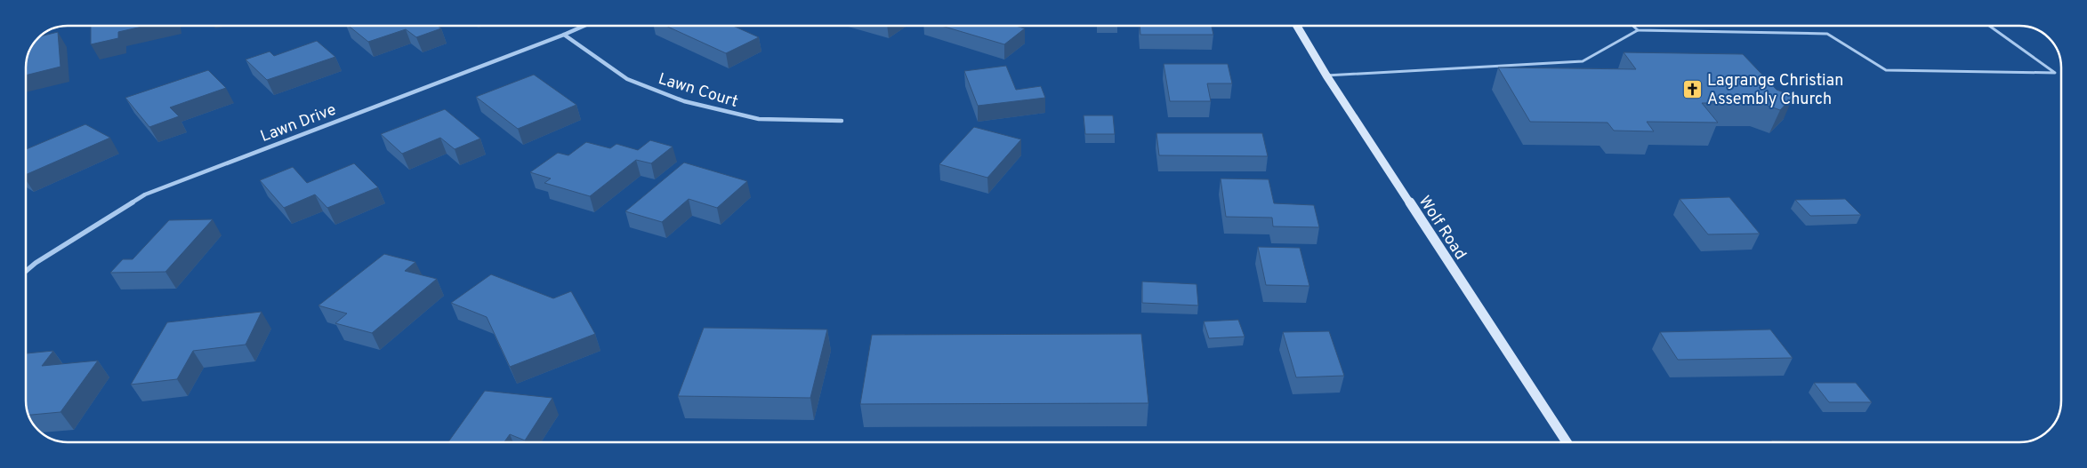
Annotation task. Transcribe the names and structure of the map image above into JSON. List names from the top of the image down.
{
  "streets": {
    "main road": ["Wolf Road"],
    "street": ["Lawn Court", "Lawn Drive"]
  },
  "crossings": [
    ["Lawn Court", "Lawn Drive"]
  ],
  "places": {
    "church": ["Lagrange Christian Assembly Church"]
  }
}
